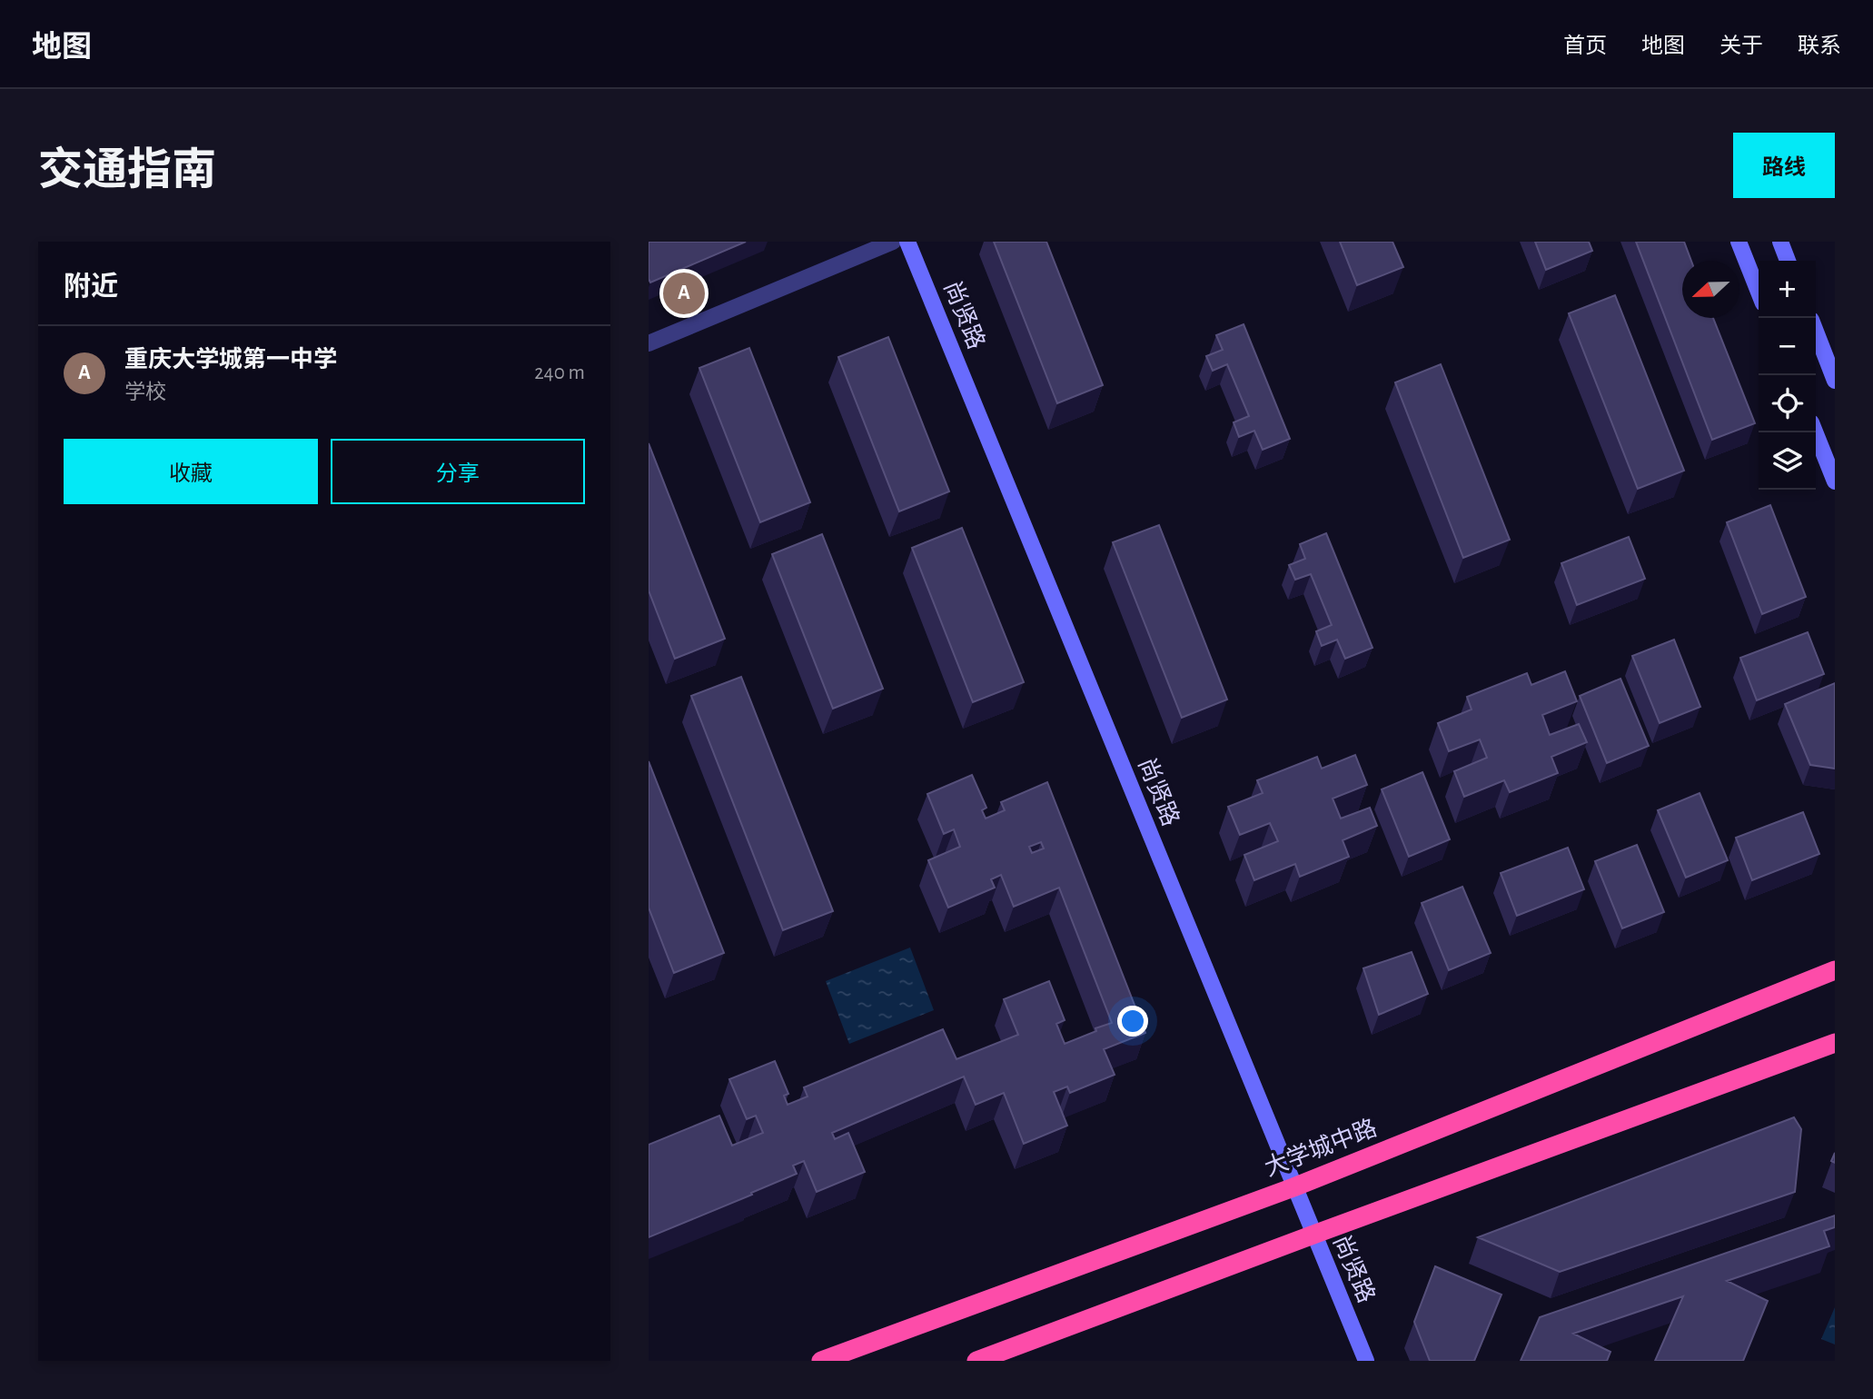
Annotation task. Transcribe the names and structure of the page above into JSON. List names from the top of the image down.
{
  "streets": {
    "highway": ["大学城中路"],
    "street": ["尚贤路"]
  },
  "crossings": [
    ["尚贤路", "大学城中路"]
  ],
  "north": "left",
  "page": {
    "header": "地图",
    "nav": [
      "首页",
      "地图",
      "关于",
      "联系"
    ],
    "title": "交通指南",
    "buttons": [
      "路线",
      ["收藏", "分享"]
    ],
    "heading": "附近",
    "map_buttons": ["+", "−"],
    "pins": "A",
    "list": [
      {
        "mark": "A",
        "name": "重庆大学城第一中学",
        "note": "学校",
        "value": "240 m"
      }
    ]
  }
}
